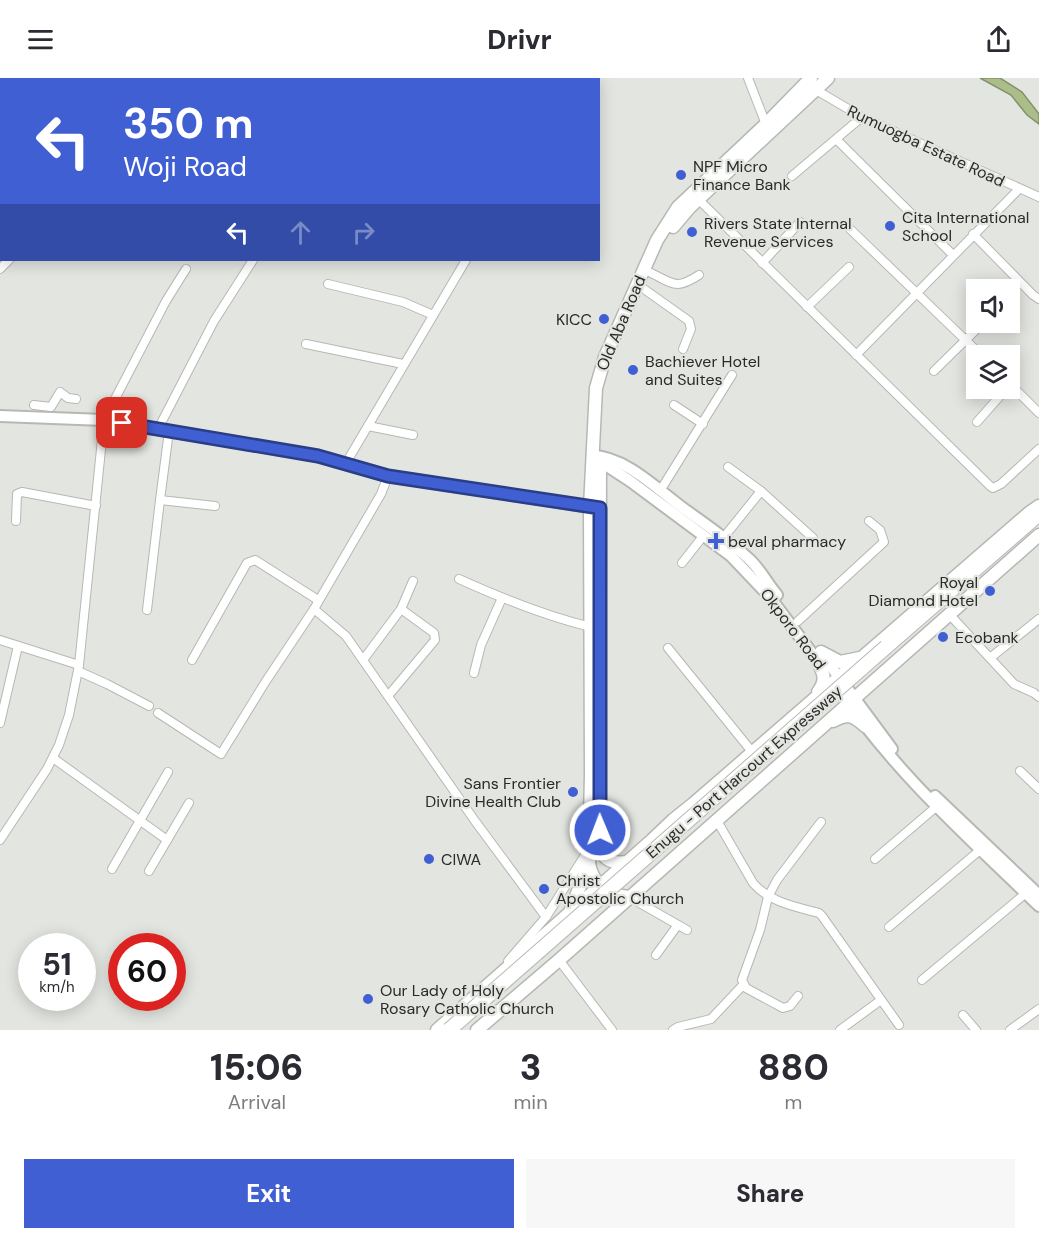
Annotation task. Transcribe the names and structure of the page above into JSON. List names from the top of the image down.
{
  "streets": {
    "highway": ["Enugu - Port Harcourt Expressway"],
    "main road": ["Old Aba Road", "Okporo Road"],
    "street": ["Rumuogba Estate Road"]
  },
  "crossings": [
    ["Rumuogba Estate Road", "Old Aba Road"],
    ["Old Aba Road", "Okporo Road"]
  ],
  "places": {
    "other": [
      "NPF Micro Finance Bank",
      "Cita International School",
      "Rivers State Internal Revenue Services",
      "KICC",
      "Bachiever Hotel and Suites",
      "Royal Diamond Hotel",
      "Ecobank",
      "Sans Frontier Divine Health Club",
      "CIWA",
      "Christ Apostolic Church",
      "Our Lady of Holy Rosary Catholic Church"
    ],
    "health": ["beval pharmacy"]
  },
  "page": {
    "header": "Drivr",
    "turn": ["350 m", "Woji Road"],
    "speed": "51 km/h",
    "limit": "60",
    "eta": [
      "15:06",
      "Arrival",
      "3",
      "min",
      "880",
      "m"
    ],
    "buttons": ["Exit", "Share"]
  }
}
